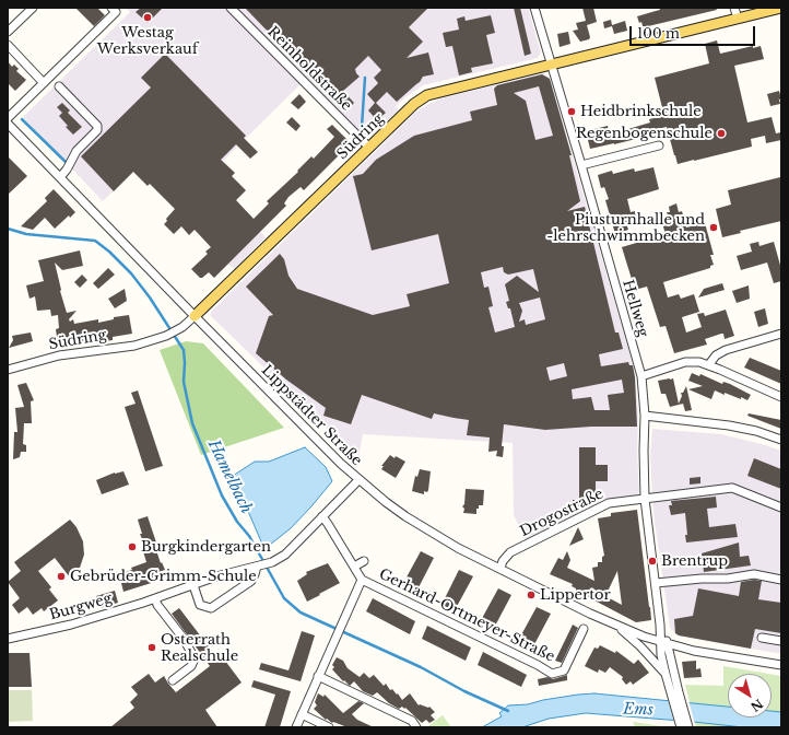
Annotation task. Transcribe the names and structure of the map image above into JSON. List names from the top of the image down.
{
  "streets": {
    "main road": ["Südring"],
    "street": [
      "Reinholdstraße",
      "Hellweg",
      "Lippstädter Straße",
      "Drogostraße",
      "Burgweg",
      "Gerhard-Ortmeyer-Straße"
    ]
  },
  "crossings": [
    ["Reinholdstraße", "Südring"],
    ["Südring", "Hellweg"],
    ["Südring", "Lippstädter Straße"],
    ["Hellweg", "Lippstädter Straße"],
    ["Hellweg", "Drogostraße"],
    ["Lippstädter Straße", "Drogostraße"],
    ["Lippstädter Straße", "Burgweg"],
    ["Burgweg", "Gerhard-Ortmeyer-Straße"]
  ],
  "water": ["Hamelbach", "Ems"],
  "places": [
    "Westag Werksverkauf",
    "Heidbrinkschule",
    "Regenbogenschule",
    "Piusturnhalle und -lehrschwimmbecken",
    "Burgkindergarten",
    "Brentrup",
    "Gebrüder-Grimm-Schule",
    "Lippertor",
    "Osterrath Realschule"
  ],
  "scale_bar": "100 m",
  "north": "bottom right"
}
